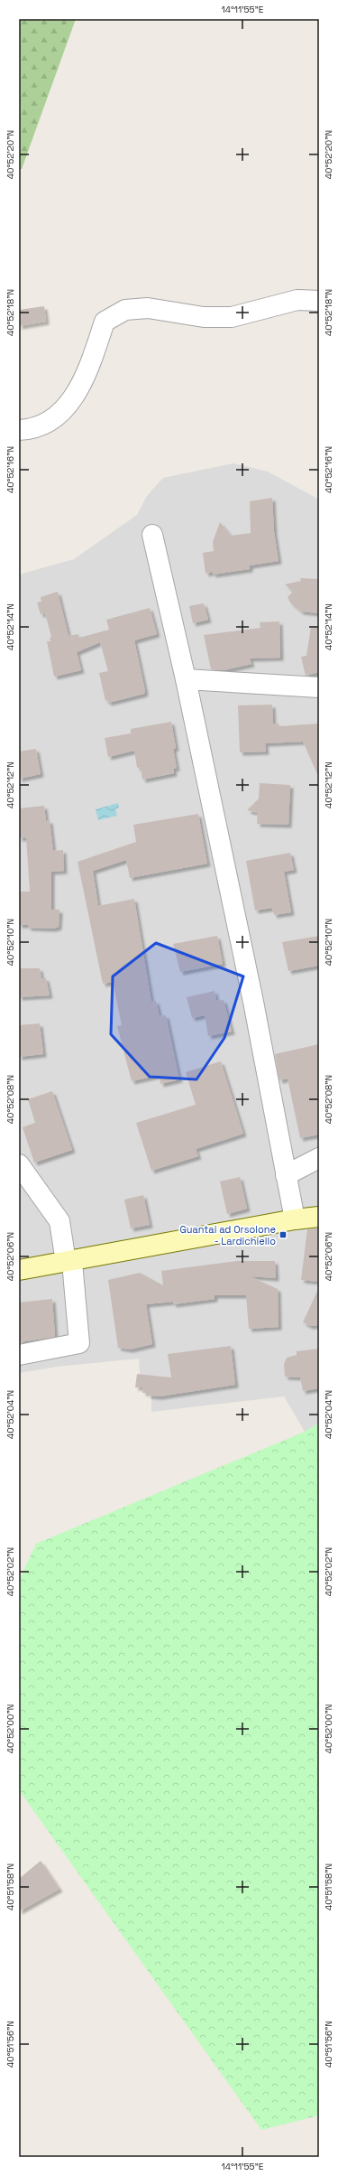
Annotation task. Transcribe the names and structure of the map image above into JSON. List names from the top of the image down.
{
  "places": {
    "transit": ["Guantai ad Orsolone - Lardichiello"]
  },
  "coordinates": [
    "14°11'55\"E",
    "40°52'20\"N",
    "40°52'18\"N",
    "40°52'16\"N",
    "40°52'14\"N",
    "40°52'12\"N",
    "40°52'10\"N",
    "40°52'08\"N",
    "40°52'06\"N",
    "40°52'04\"N",
    "40°52'02\"N",
    "40°52'00\"N",
    "40°51'58\"N",
    "40°51'56\"N"
  ]
}
